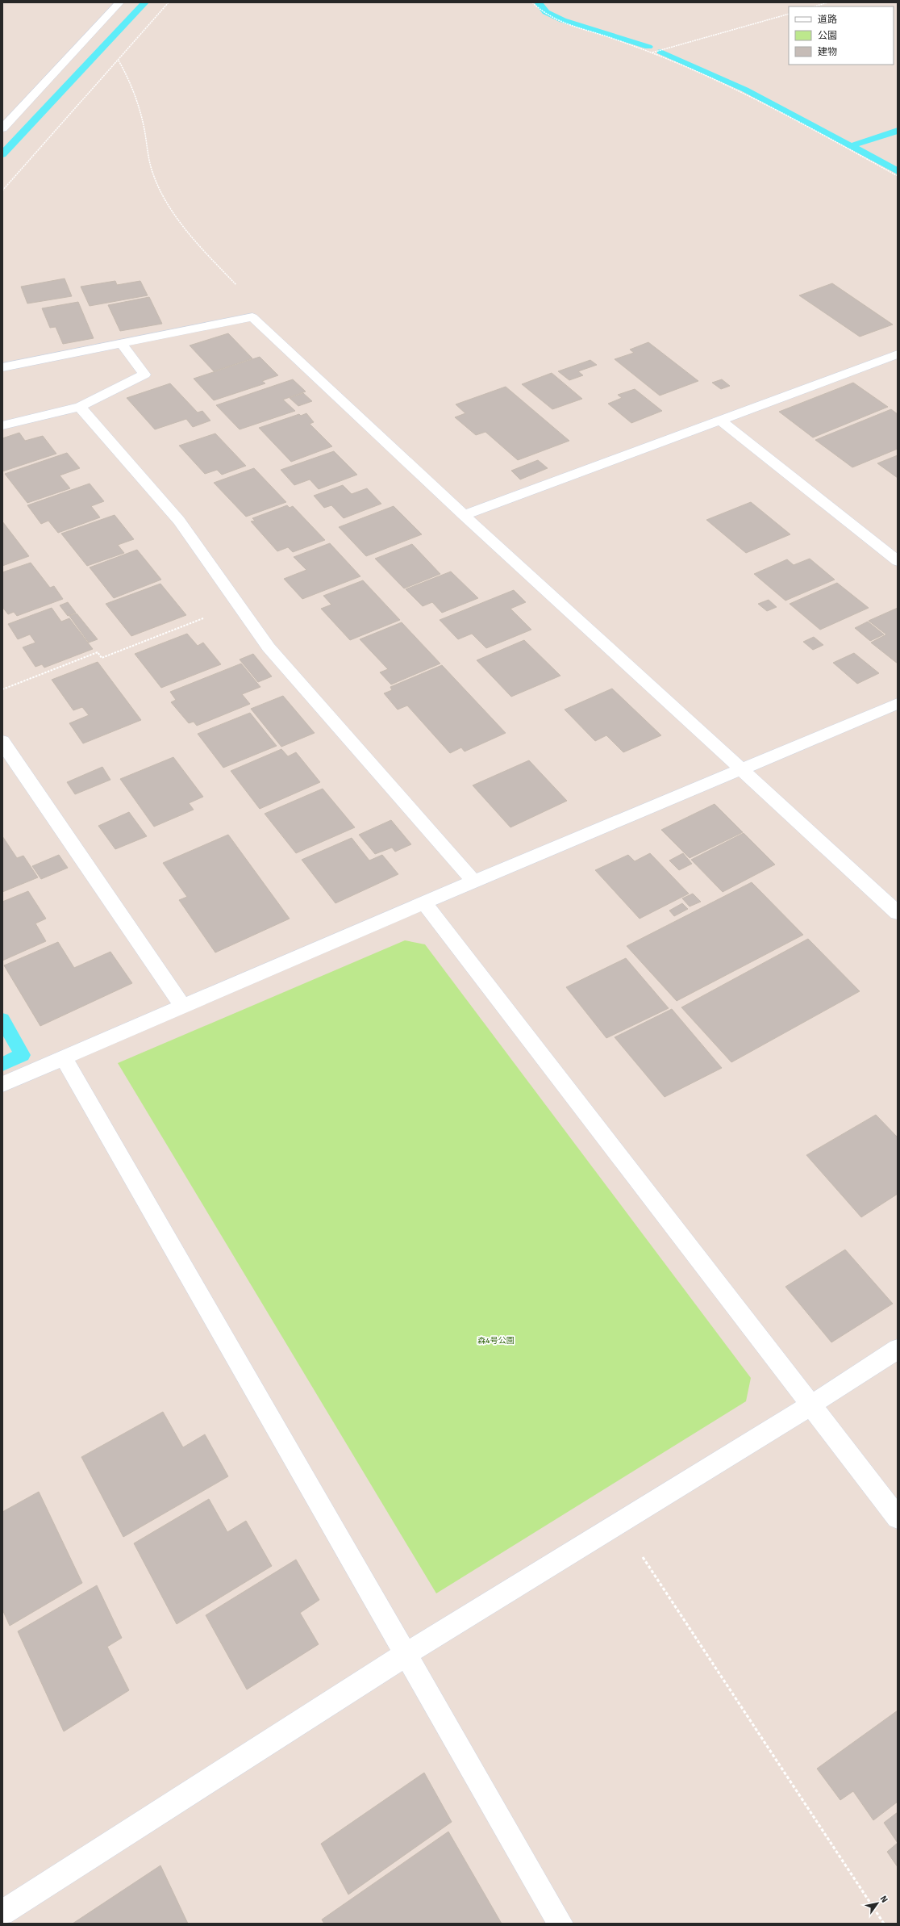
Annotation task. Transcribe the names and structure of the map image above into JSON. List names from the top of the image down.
{
  "parks": ["森4号公園"],
  "legend": ["道路", "公園", "建物"],
  "north": "top right"
}
